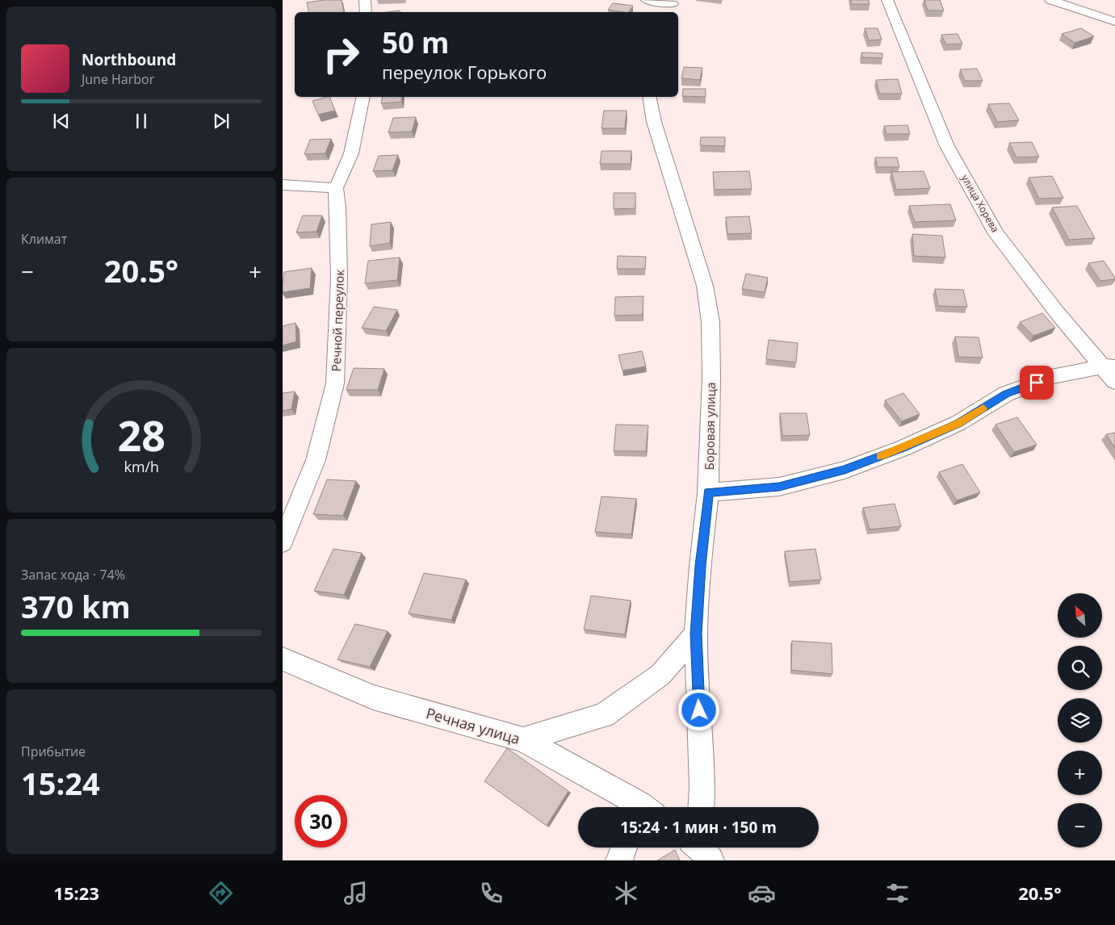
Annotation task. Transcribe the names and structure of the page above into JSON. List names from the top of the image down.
{
  "streets": {
    "street": [
      "улица Хорева",
      "Речной переулок",
      "Боровая улица",
      "Речная улица"
    ]
  },
  "north": "top left",
  "page": {
    "turn": ["50 m", "переулок Горького"],
    "song": ["Northbound", "June Harbor"],
    "tile": [
      "Климат",
      ["Запас хода · 74%", "370 km"],
      ["Прибытие", "15:24"]
    ],
    "heat": ["−", "20.5°", "+"],
    "map_buttons": ["+", "−"],
    "limit": "30",
    "trip": "15:24 · 1 мин · 150 m",
    "tabs": ["15:23", "20.5°"],
    "gauge": ["28", "km/h"]
  }
}
